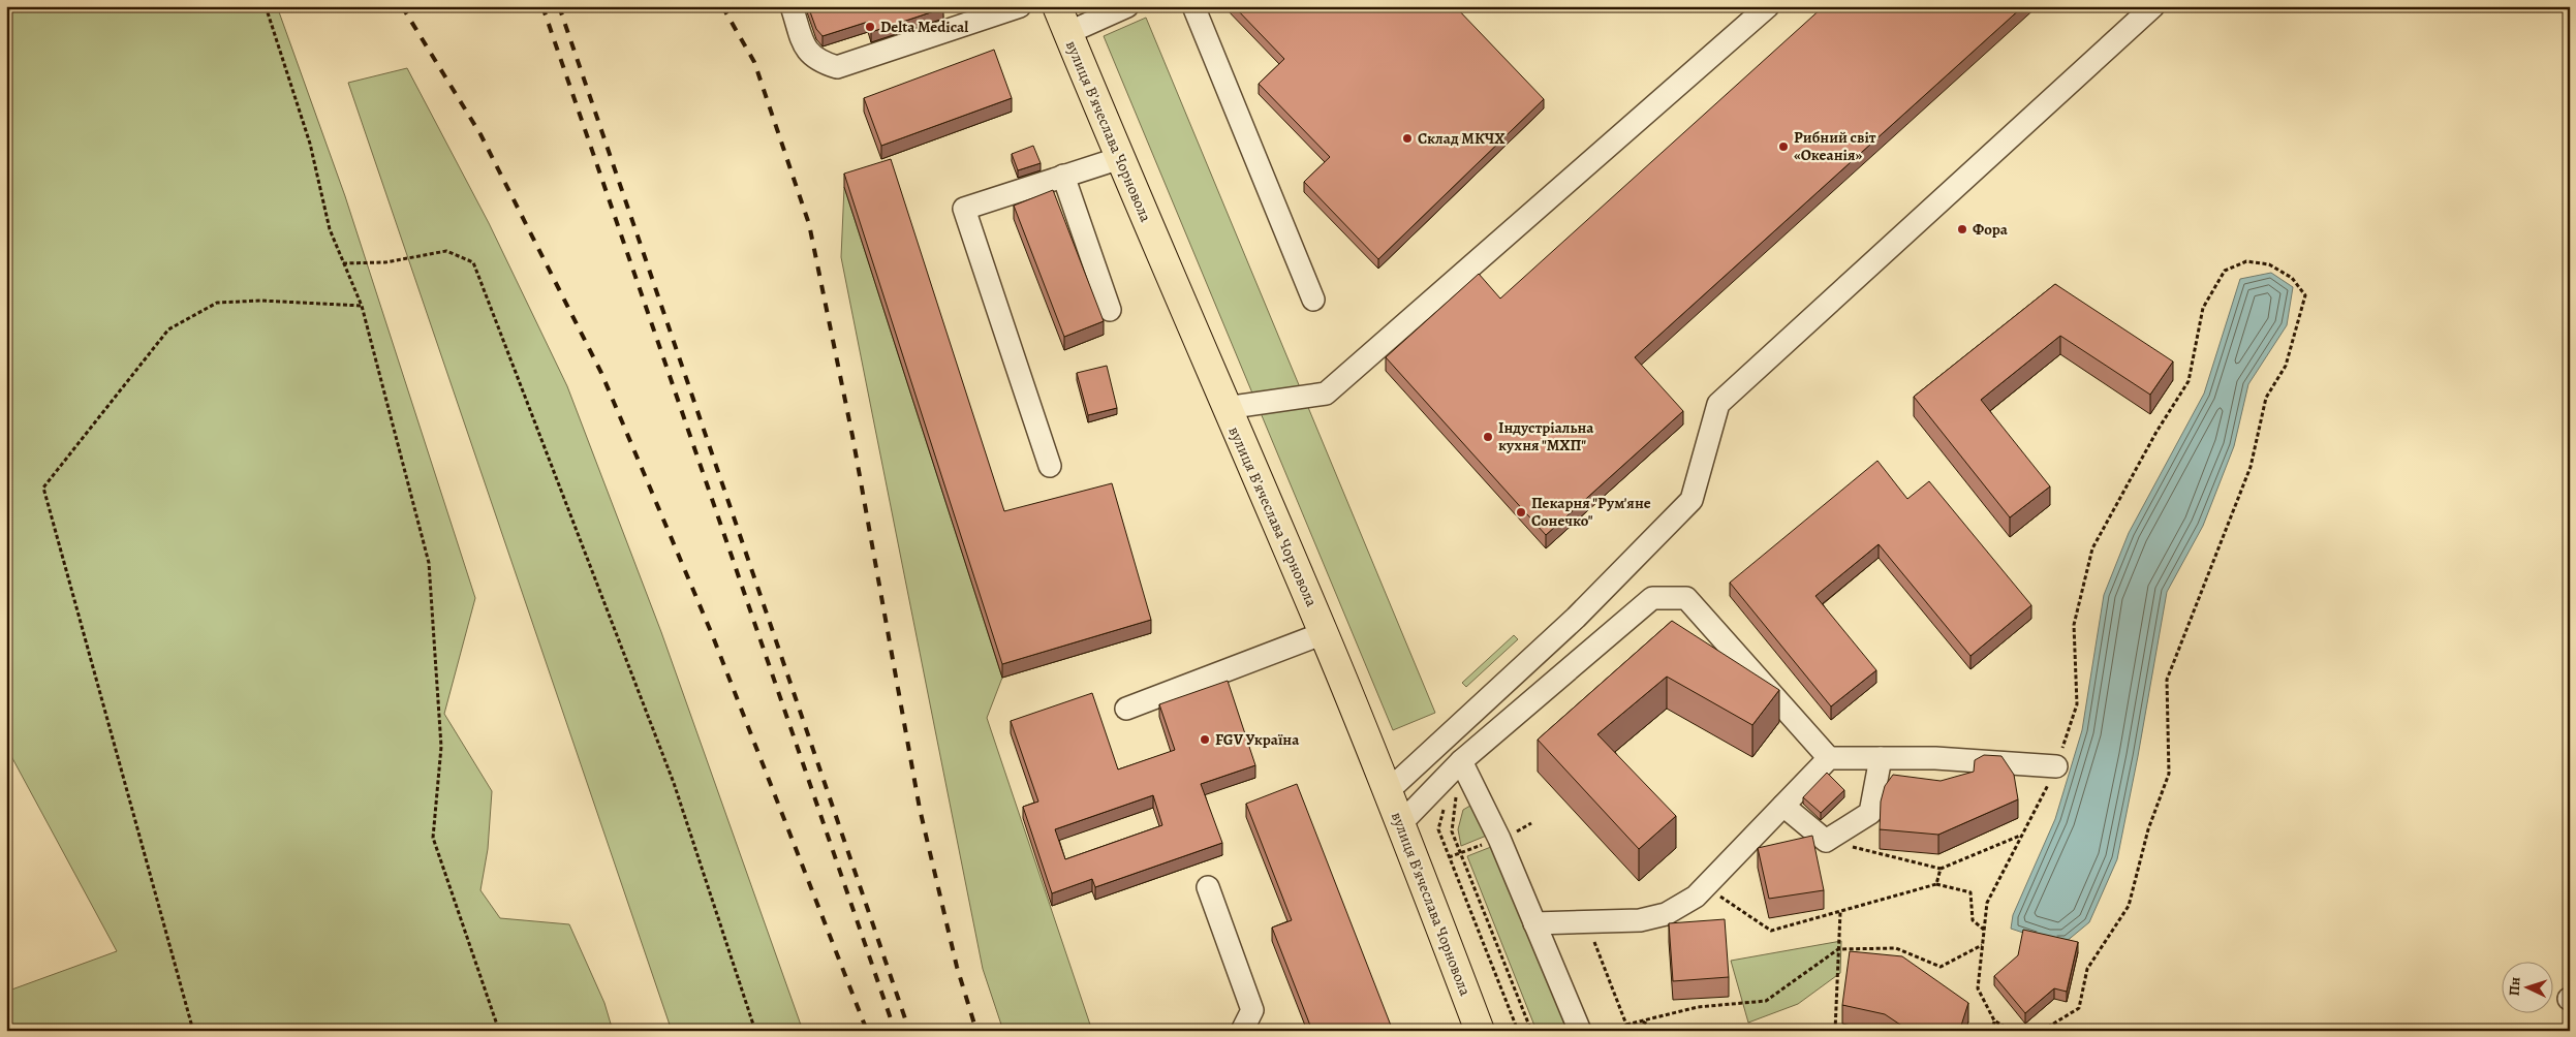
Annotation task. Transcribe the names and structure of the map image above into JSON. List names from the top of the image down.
{
  "streets": {
    "main road": ["вулиця Вʼячеслава Чорновола"]
  },
  "places": [
    "Delta Medical",
    "Склад МКЧХ",
    "Рибний світ «Океанія»",
    "Фора",
    "Індустріальна кухня \"МХП\"",
    "Пекарня \"Рум'яне Сонечко\"",
    "FGV Україна"
  ],
  "north": "left"
}
